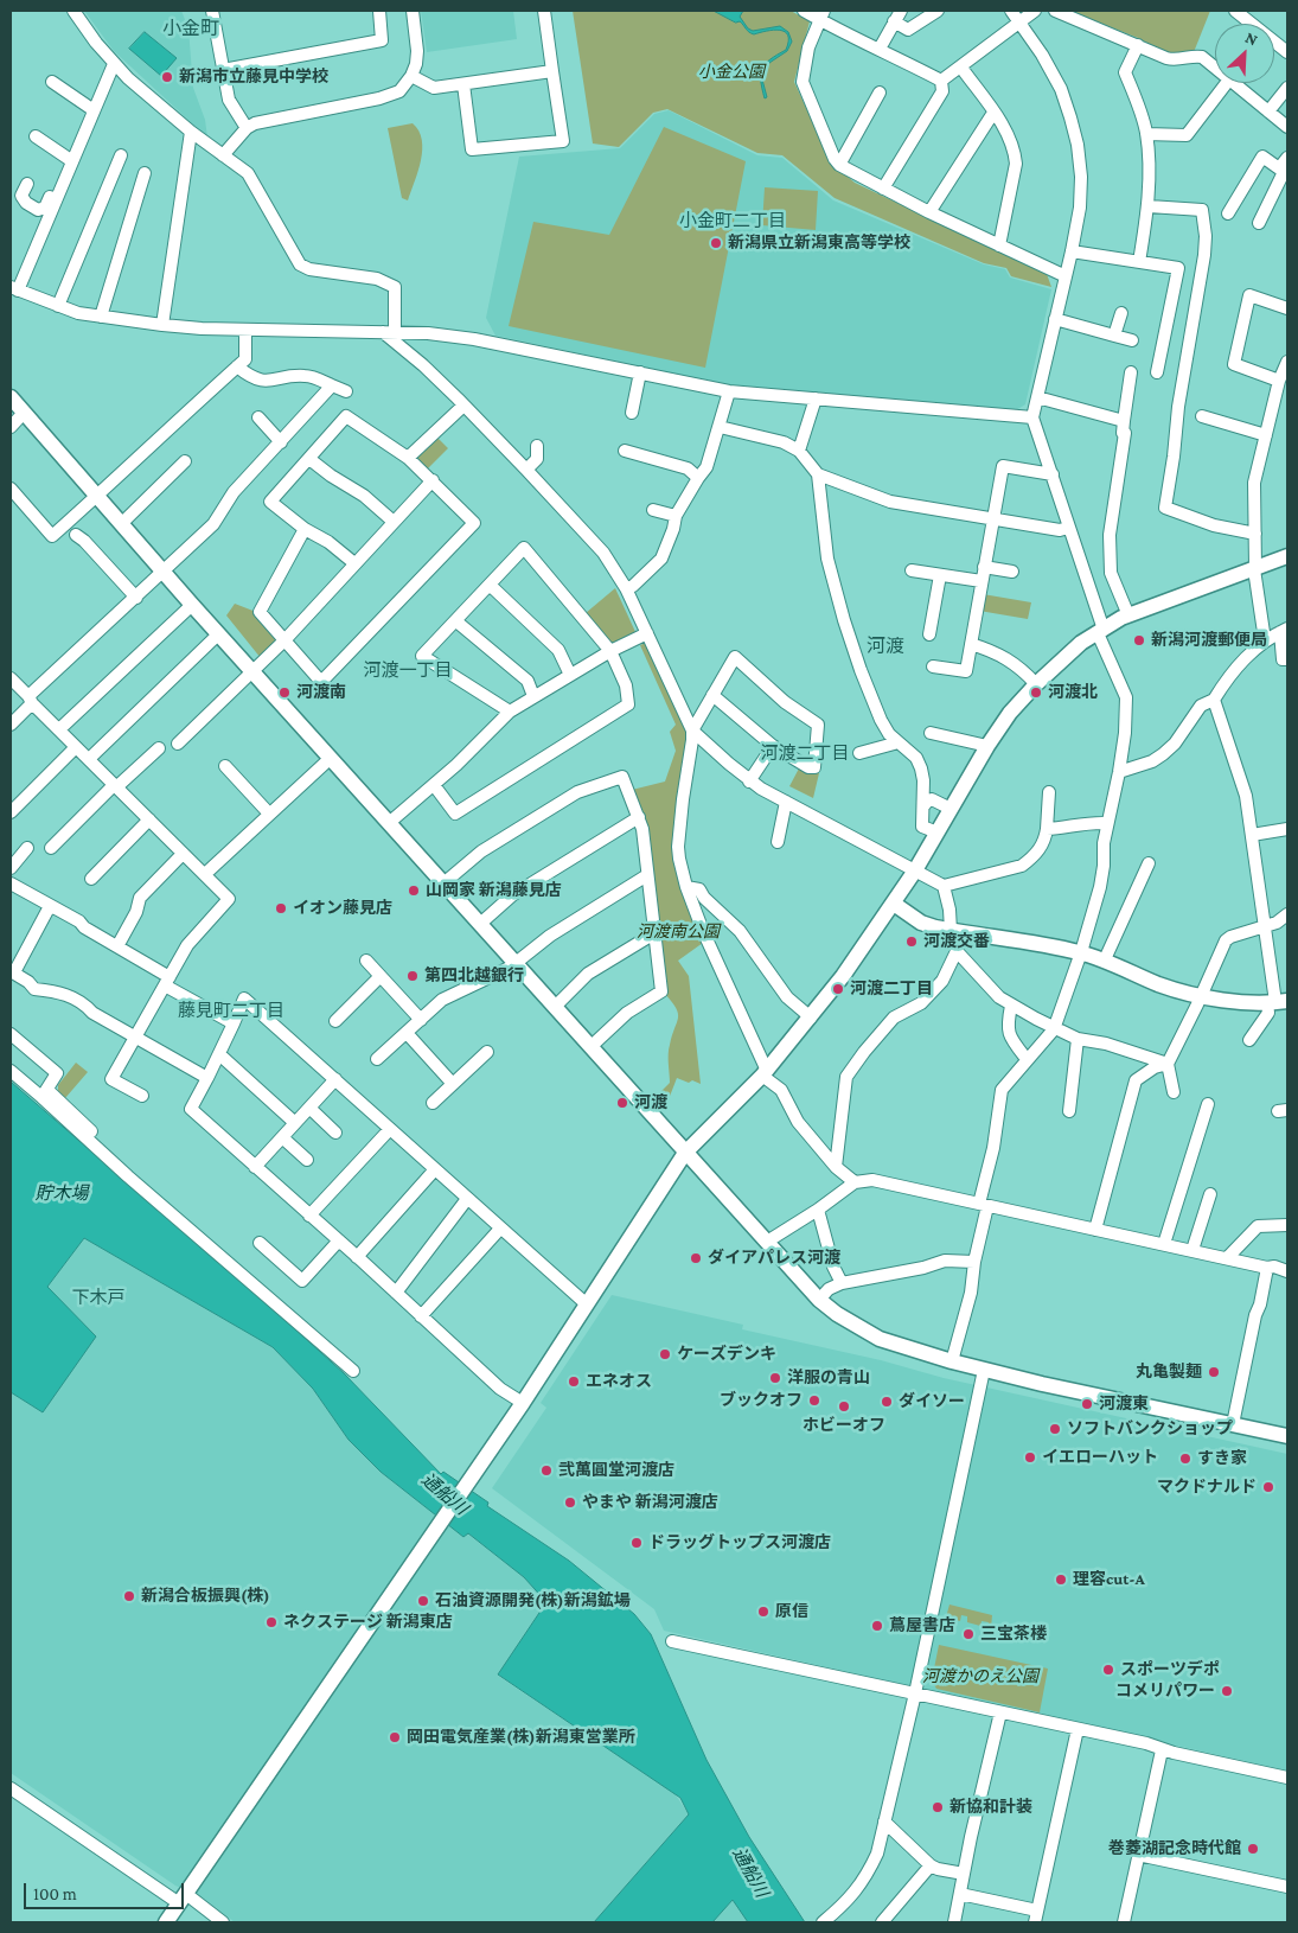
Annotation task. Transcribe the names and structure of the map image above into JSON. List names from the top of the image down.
{
  "districts": [
    "小金町",
    "小金町二丁目",
    "河渡",
    "河渡一丁目",
    "河渡二丁目",
    "藤見町二丁目",
    "下木戸"
  ],
  "water": ["貯木場", "通船川"],
  "parks": ["小金公園", "河渡南公園", "河渡かのえ公園"],
  "places": [
    "新潟市立藤見中学校",
    "新潟県立新潟東高等学校",
    "新潟河渡郵便局",
    "河渡南",
    "河渡北",
    "山岡家 新潟藤見店",
    "イオン藤見店",
    "河渡交番",
    "第四北越銀行",
    "河渡二丁目",
    "河渡",
    "ダイアパレス河渡",
    "ケーズデンキ",
    "丸亀製麺",
    "洋服の青山",
    "エネオス",
    "ブックオフ",
    "ダイソー",
    "河渡東",
    "ホビーオフ",
    "ソフトバンクショップ",
    "イエローハット",
    "すき家",
    "弐萬圓堂河渡店",
    "マクドナルド",
    "やまや 新潟河渡店",
    "ドラッグトップス河渡店",
    "理容cut-A",
    "新潟合板振興(株)",
    "石油資源開発(株)新潟鉱場",
    "原信",
    "ネクステージ 新潟東店",
    "蔦屋書店",
    "三宝茶楼",
    "スポーツデポ",
    "コメリパワー",
    "岡田電気産業(株)新潟東営業所",
    "新協和計装",
    "巻菱湖記念時代館"
  ],
  "scale_bar": "100 m",
  "north": "top right"
}
